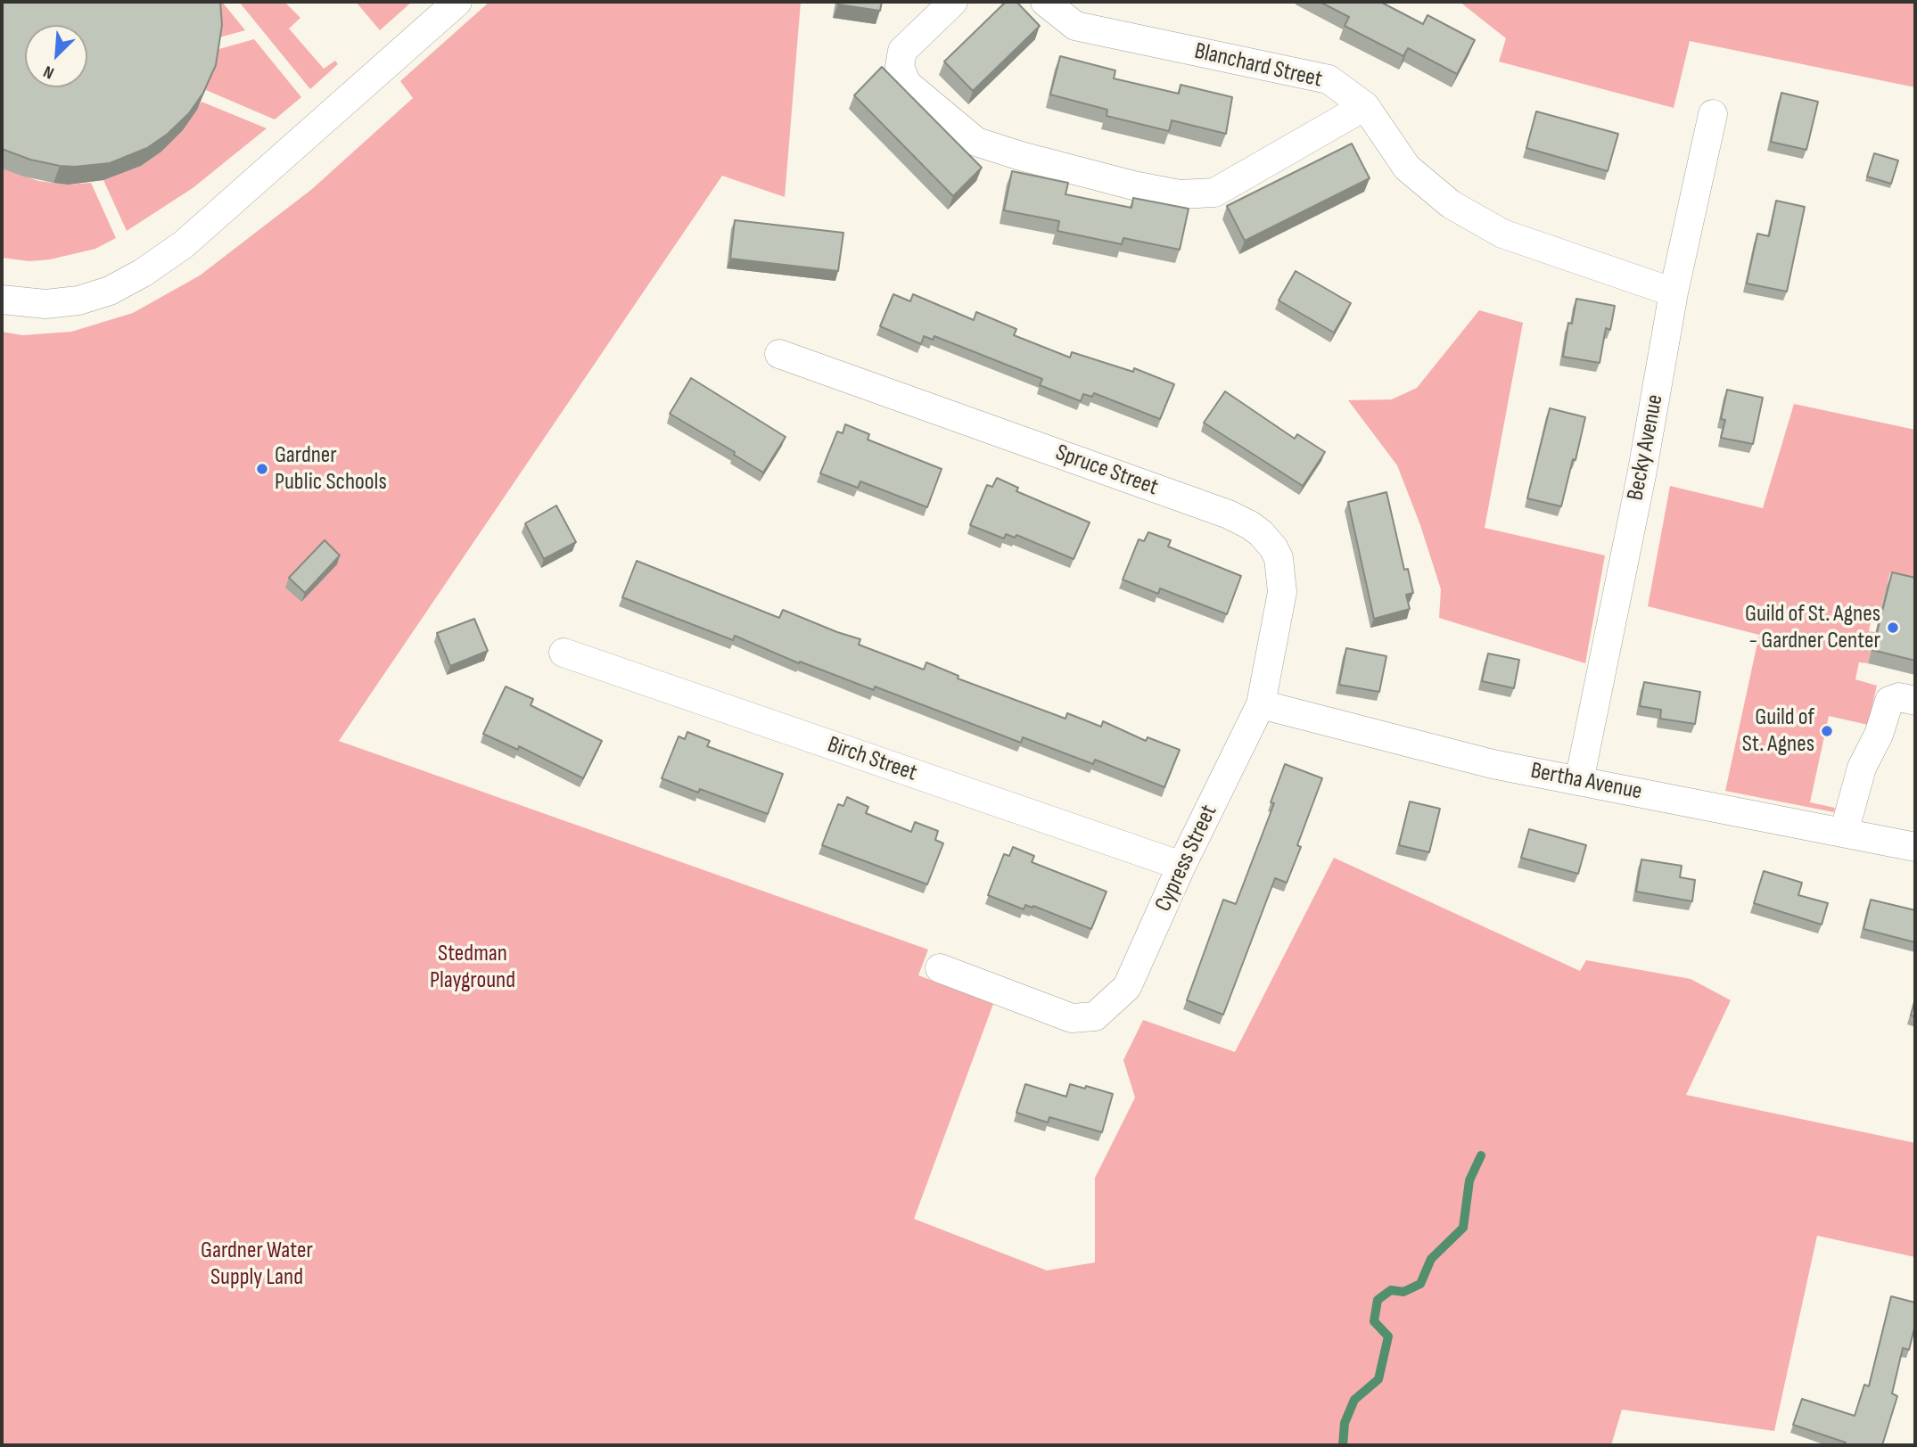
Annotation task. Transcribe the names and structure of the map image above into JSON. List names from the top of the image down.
{
  "streets": {
    "street": [
      "Blanchard Street",
      "Becky Avenue",
      "Spruce Street",
      "Birch Street",
      "Bertha Avenue",
      "Cypress Street"
    ]
  },
  "crossings": [
    ["Blanchard Street", "Becky Avenue"],
    ["Becky Avenue", "Bertha Avenue"],
    ["Spruce Street", "Bertha Avenue"],
    ["Spruce Street", "Cypress Street"],
    ["Birch Street", "Cypress Street"],
    ["Bertha Avenue", "Cypress Street"]
  ],
  "parks": ["Stedman Playground", "Gardner Water Supply Land"],
  "places": ["Gardner Public Schools", "Guild of St. Agnes - Gardner Center", "Guild of St. Agnes"],
  "north": "bottom left"
}
